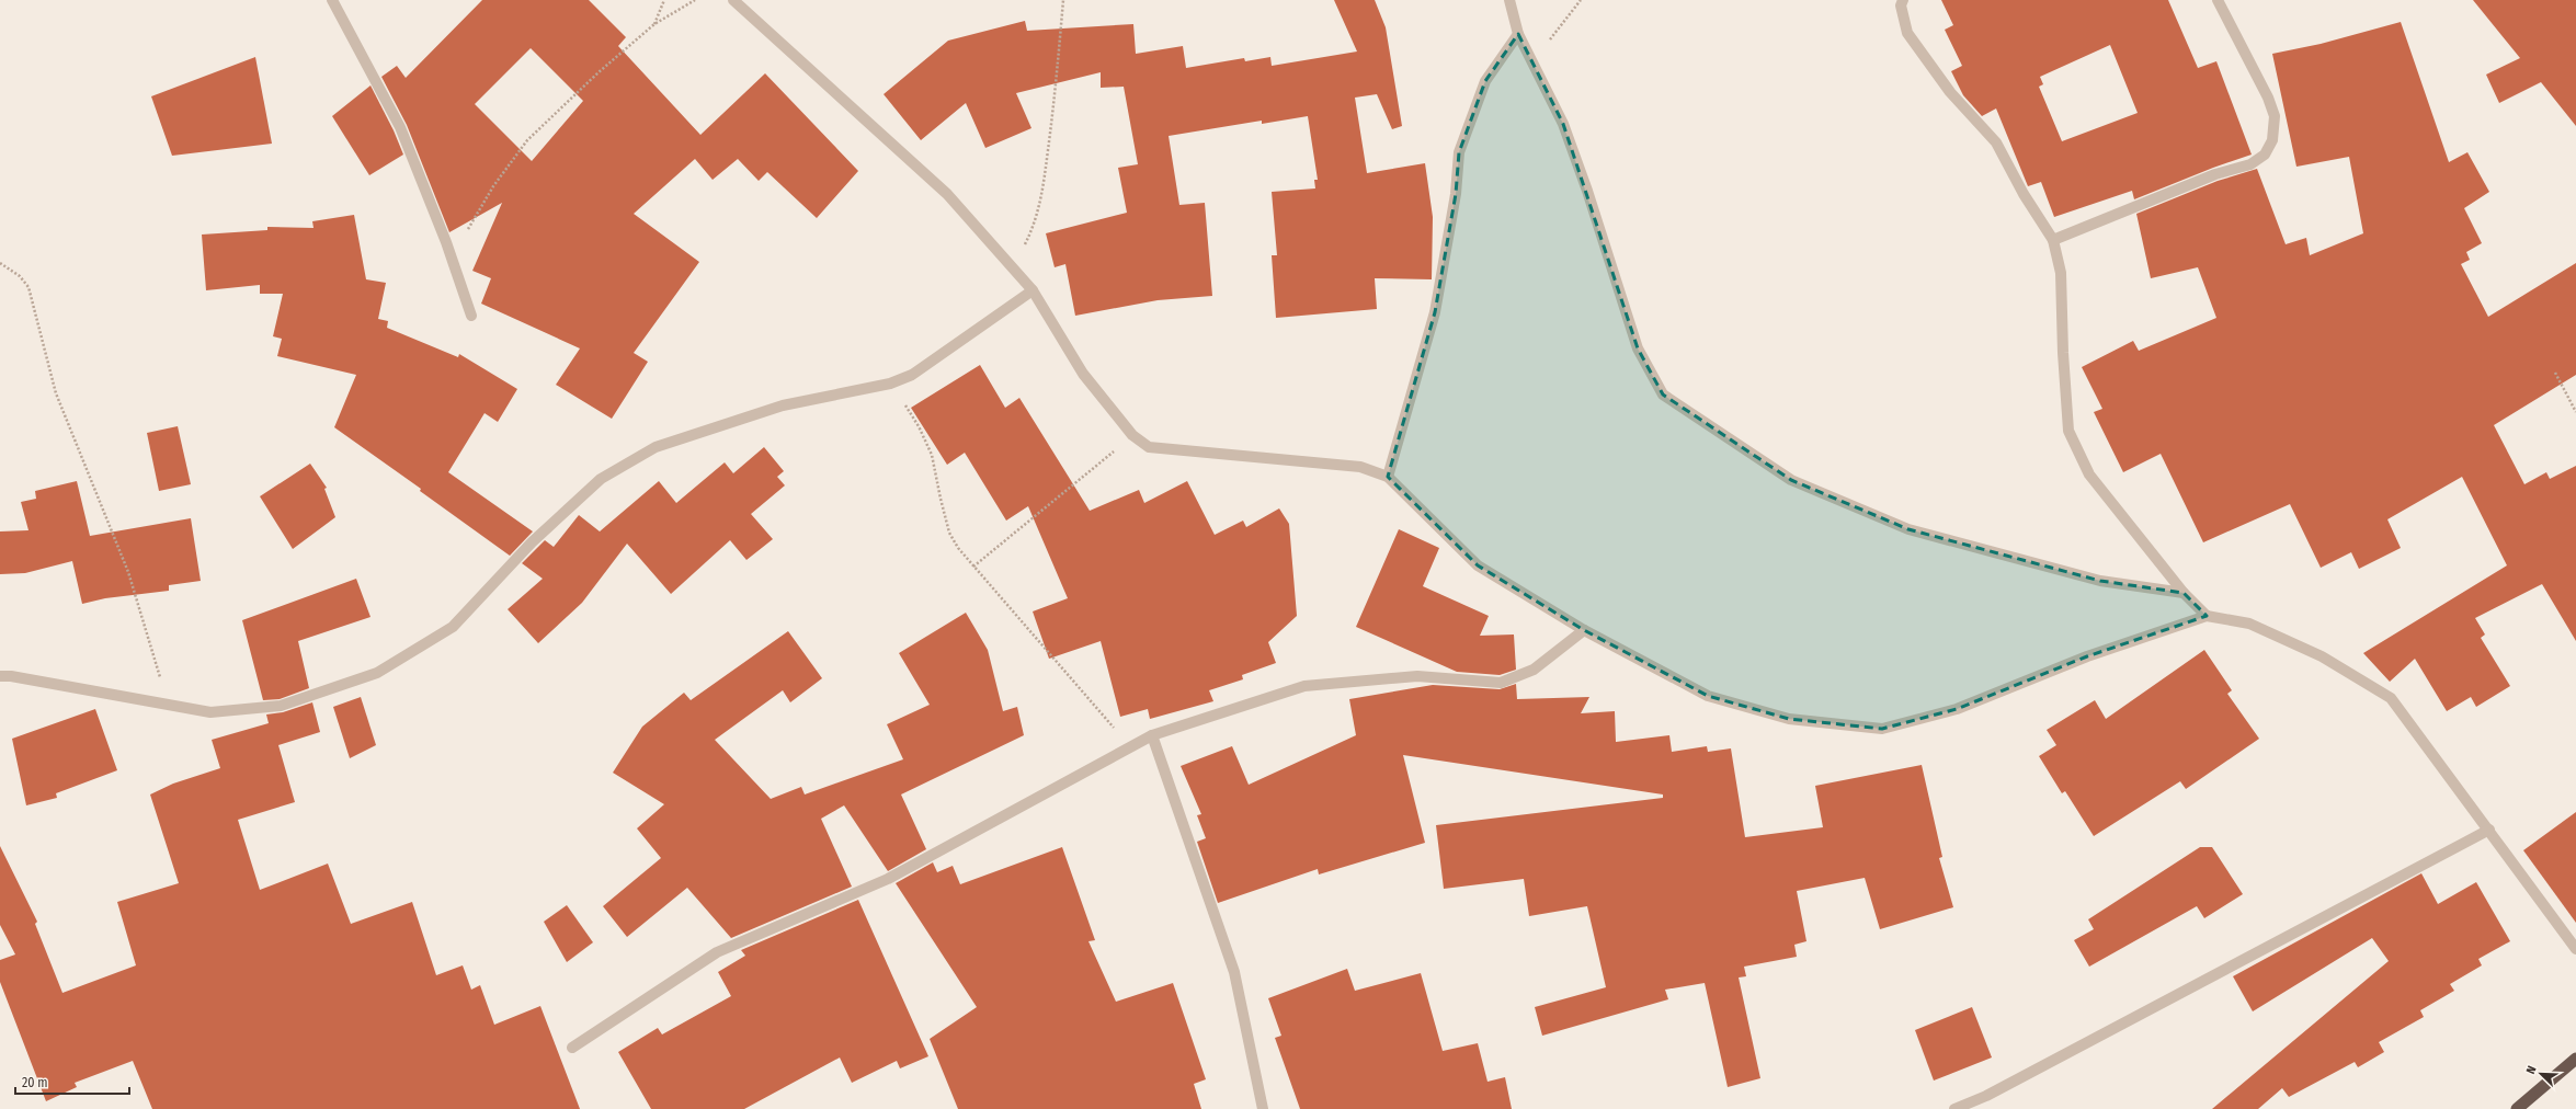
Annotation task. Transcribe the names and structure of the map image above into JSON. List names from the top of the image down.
{
  "scale_bar": "20 m",
  "north": "top left"
}
